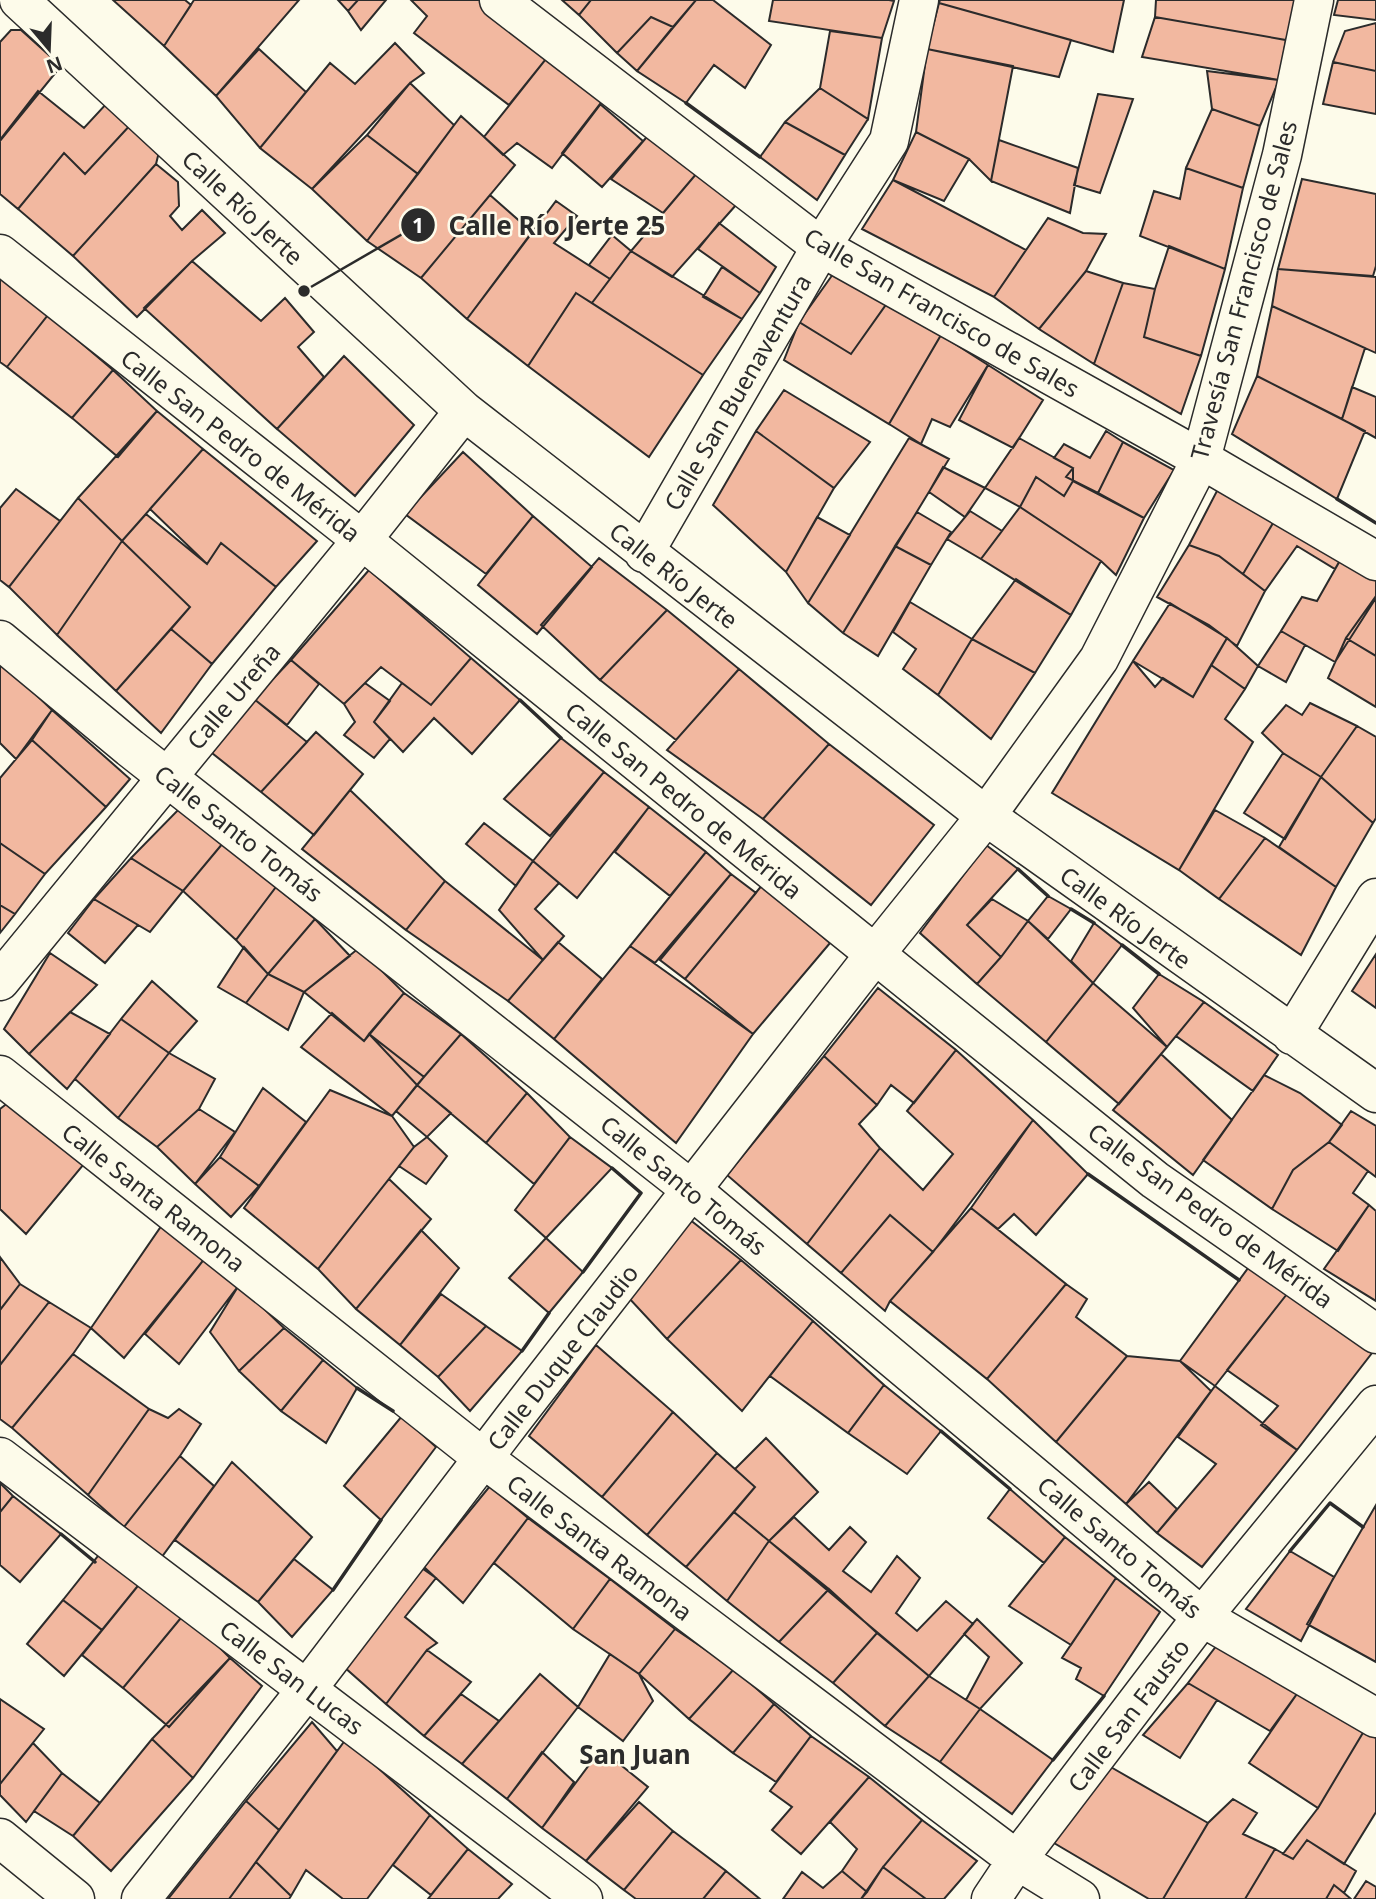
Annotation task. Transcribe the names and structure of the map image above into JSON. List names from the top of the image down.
{
  "streets": {
    "street": [
      "Calle Río Jerte",
      "Travesía San Francisco de Sales",
      "Calle San Francisco de Sales",
      "Calle San Buenaventura",
      "Calle San Pedro de Mérida",
      "Calle Ureña",
      "Calle Santo Tomás",
      "Calle Santa Ramona",
      "Calle Duque Claudio",
      "Calle San Lucas",
      "Calle San Fausto"
    ]
  },
  "crossings": [
    ["Calle Río Jerte", "Travesía San Francisco de Sales"],
    ["Calle Río Jerte", "Calle San Buenaventura"],
    ["Calle Río Jerte", "Calle Ureña"],
    ["Calle Río Jerte", "Calle Duque Claudio"],
    ["Travesía San Francisco de Sales", "Calle San Francisco de Sales"],
    ["Travesía San Francisco de Sales", "Calle Duque Claudio"],
    ["Calle San Francisco de Sales", "Calle San Buenaventura"],
    ["Calle San Pedro de Mérida", "Calle Ureña"],
    ["Calle San Pedro de Mérida", "Calle Duque Claudio"],
    ["Calle Ureña", "Calle Santo Tomás"],
    ["Calle Santo Tomás", "Calle Duque Claudio"],
    ["Calle Santo Tomás", "Calle San Fausto"],
    ["Calle Santa Ramona", "Calle Duque Claudio"],
    ["Calle Santa Ramona", "Calle San Fausto"],
    ["Calle Duque Claudio", "Calle San Lucas"]
  ],
  "districts": ["San Juan"],
  "places": ["Calle Río Jerte 25"],
  "north": "bottom"
}
